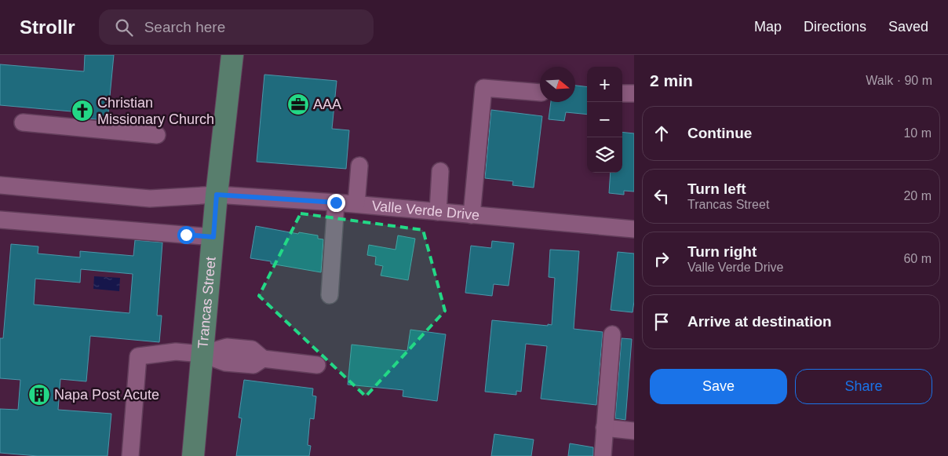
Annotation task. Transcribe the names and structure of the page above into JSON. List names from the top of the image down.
{
  "streets": {
    "main road": ["Trancas Street"],
    "street": ["Valle Verde Drive"]
  },
  "crossings": [
    ["Valle Verde Drive", "Trancas Street"]
  ],
  "places": {
    "office": ["AAA"],
    "church": ["Christian Missionary Church"],
    "building": ["Napa Post Acute"]
  },
  "north": "right",
  "page": {
    "header": "Strollr",
    "search": "Search here",
    "nav": ["Map", "Directions", "Saved"],
    "heading": ["2 min", "Walk · 90 m"],
    "map_buttons": ["+", "−"],
    "list": [
      ["Continue", "10 m"],
      ["Turn left", "Trancas Street", "20 m"],
      ["Turn right", "Valle Verde Drive", "60 m"],
      "Arrive at destination"
    ],
    "buttons": ["Save", "Share"]
  }
}
